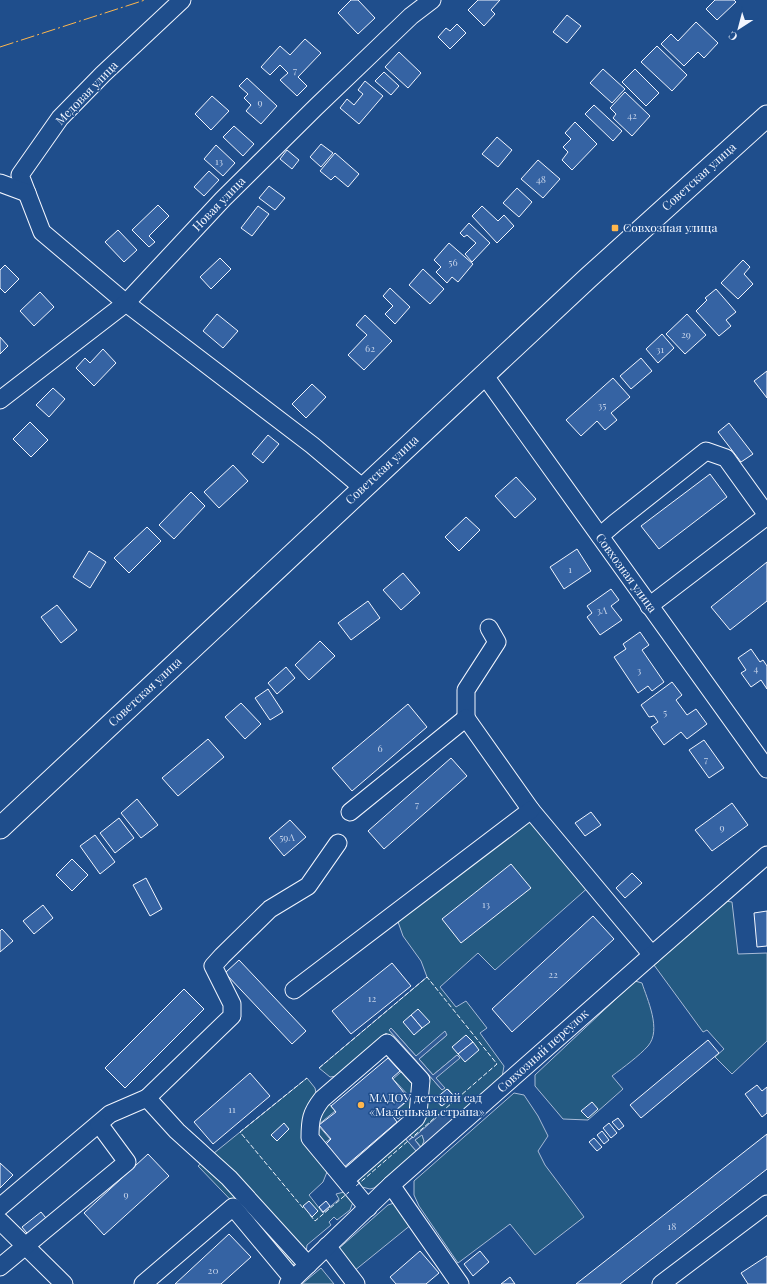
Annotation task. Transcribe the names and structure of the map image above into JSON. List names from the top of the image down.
{
  "streets": {
    "main road": ["Советская улица"],
    "street": [
      "Медовая улица",
      "Новая улица",
      "Совхозная улица",
      "Совхозный переулок"
    ]
  },
  "crossings": [
    ["Медовая улица", "Советская улица"],
    ["Медовая улица", "Новая улица"],
    ["Советская улица", "Совхозная улица"]
  ],
  "places": {
    "transit": ["Совхозная улица"],
    "other": ["МАДОУ детский сад «Маленькая страна»"]
  },
  "house_numbers": [
    "7",
    "9",
    "42",
    "13",
    "48",
    "56",
    "29",
    "62",
    "31",
    "35",
    "1",
    "3А",
    "4",
    "3",
    "5",
    "6",
    "7",
    "7",
    "9",
    "59А",
    "13",
    "22",
    "12",
    "11",
    "9",
    "18",
    "20"
  ],
  "north": "bottom left"
}
